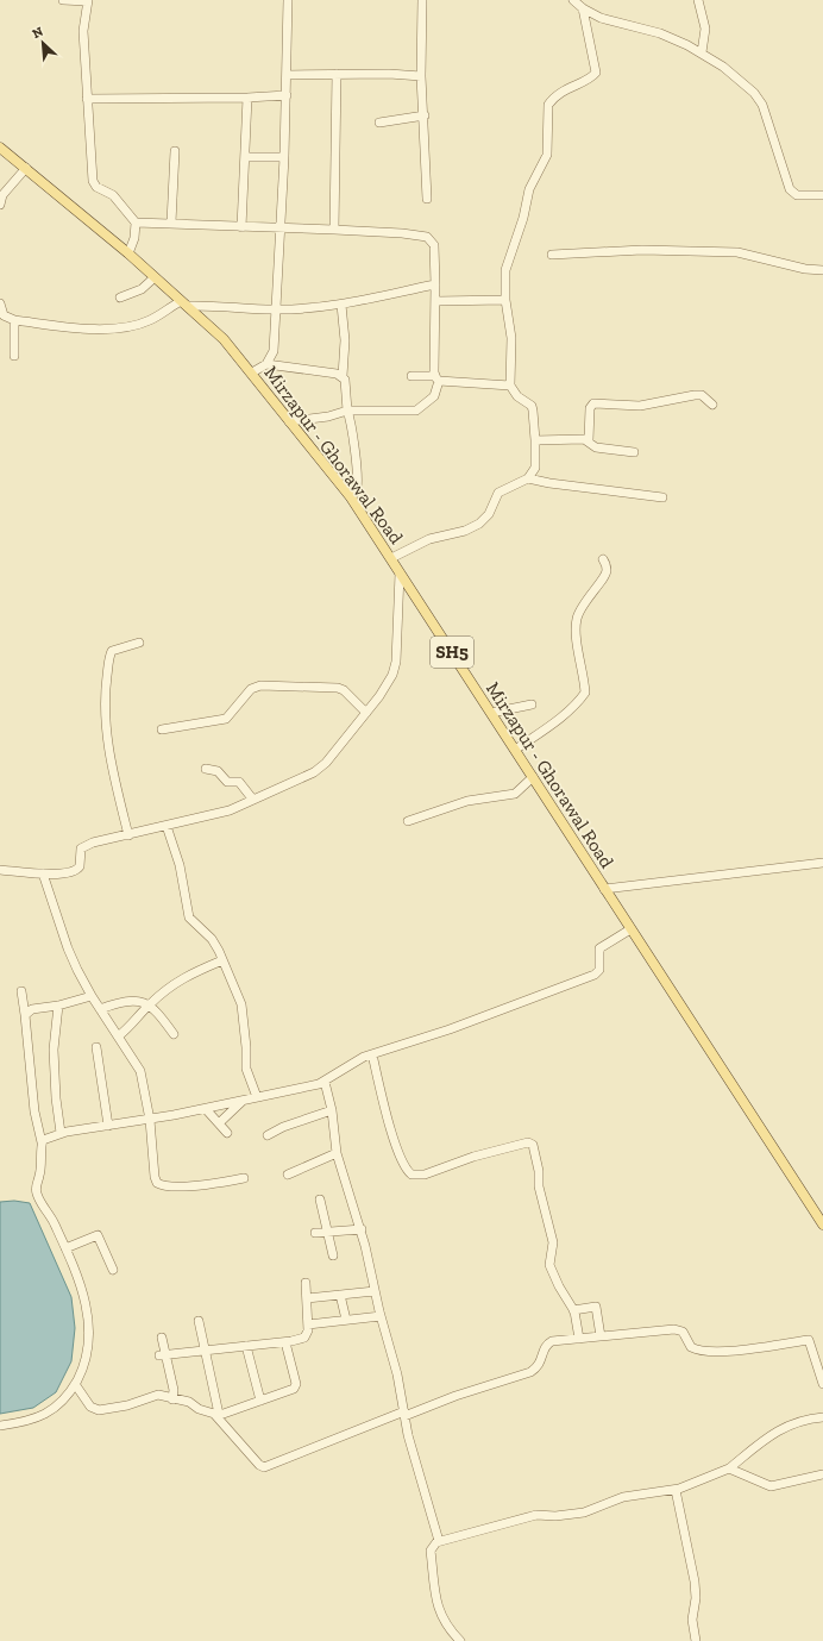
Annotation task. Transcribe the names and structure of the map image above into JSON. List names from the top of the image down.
{
  "streets": {
    "main road": ["Mirzapur - Ghorawal Road", "SH5"]
  },
  "north": "top left"
}
